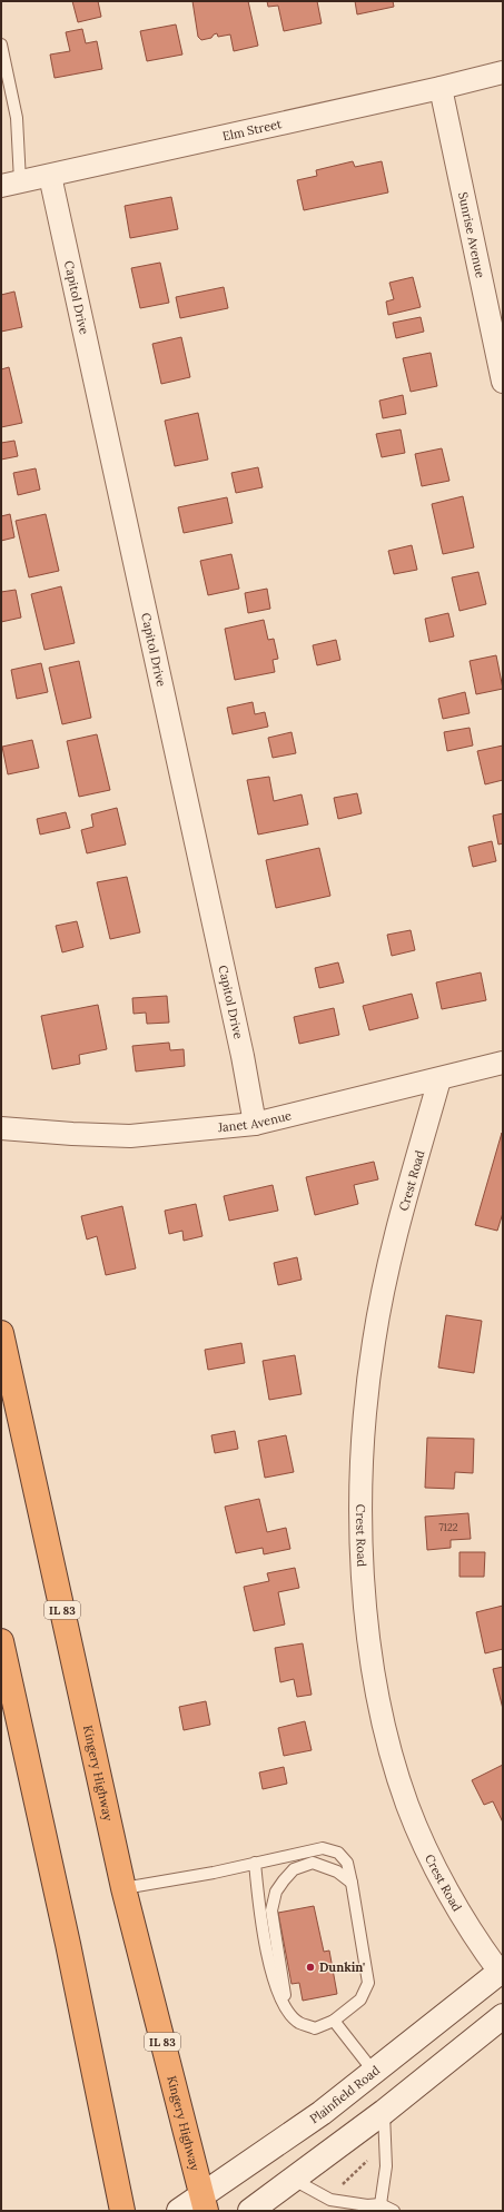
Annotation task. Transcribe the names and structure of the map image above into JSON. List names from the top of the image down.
{
  "streets": {
    "highway": ["IL 83", "Kingery Highway"],
    "main road": ["Plainfield Road"],
    "street": [
      "Elm Street",
      "Sunrise Avenue",
      "Capitol Drive",
      "Janet Avenue",
      "Crest Road"
    ]
  },
  "crossings": [
    ["Elm Street", "Sunrise Avenue"],
    ["Elm Street", "Capitol Drive"],
    ["Capitol Drive", "Janet Avenue"],
    ["Janet Avenue", "Crest Road"],
    ["Crest Road", "Plainfield Road"],
    ["Kingery Highway", "Plainfield Road"]
  ],
  "places": ["Dunkin'"],
  "house_numbers": ["7122"]
}
